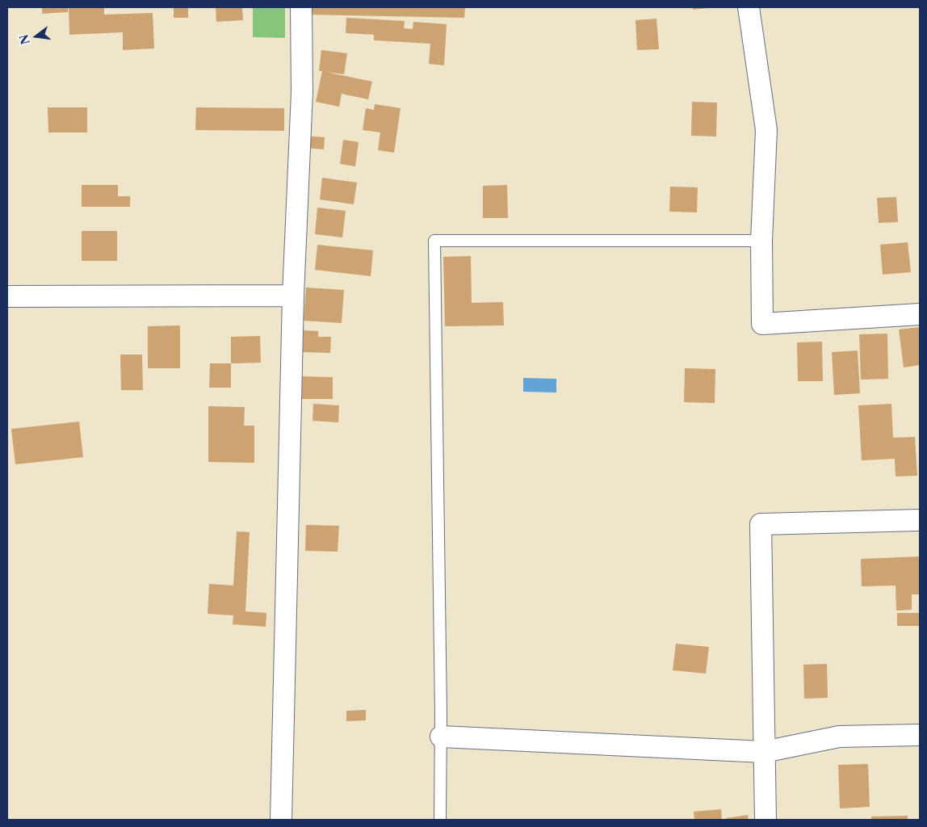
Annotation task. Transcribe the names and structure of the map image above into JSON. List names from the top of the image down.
{
  "north": "left"
}
